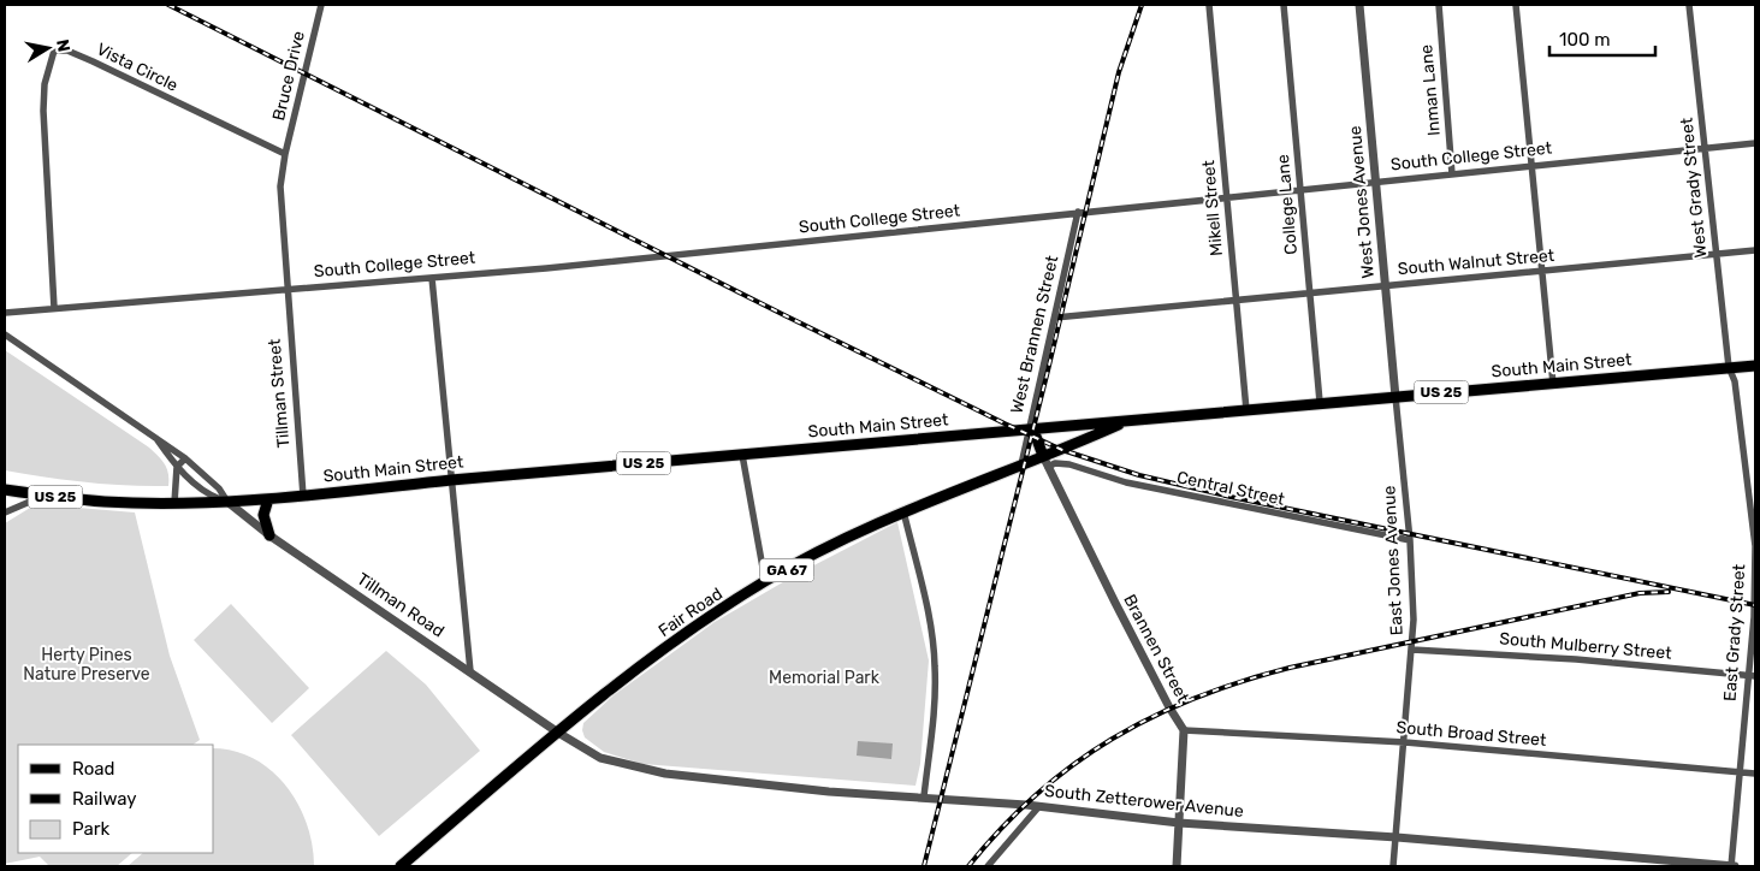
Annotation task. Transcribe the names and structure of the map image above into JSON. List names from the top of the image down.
{
  "streets": {
    "main road": [
      "South Main Street",
      "US 25",
      "GA 67",
      "Fair Road"
    ],
    "street": [
      "Vista Circle",
      "Bruce Drive",
      "Inman Lane",
      "South College Street",
      "West Grady Street",
      "West Jones Avenue",
      "College Lane",
      "Mikell Street",
      "South Walnut Street",
      "West Brannen Street",
      "Tillman Street",
      "Central Street",
      "East Jones Avenue",
      "Tillman Road",
      "East Grady Street",
      "South Mulberry Street",
      "Brannen Street",
      "South Broad Street",
      "South Zetterower Avenue"
    ]
  },
  "crossings": [
    ["Vista Circle", "Bruce Drive"],
    ["Vista Circle", "South College Street"],
    ["Inman Lane", "South College Street"],
    ["South College Street", "West Grady Street"],
    ["South College Street", "West Jones Avenue"],
    ["South College Street", "College Lane"],
    ["South College Street", "Mikell Street"],
    ["South College Street", "West Brannen Street"],
    ["South College Street", "Tillman Street"],
    ["West Grady Street", "South Walnut Street"],
    ["West Grady Street", "South Main Street"],
    ["West Grady Street", "East Grady Street"],
    ["West Jones Avenue", "South Walnut Street"],
    ["West Jones Avenue", "South Main Street"],
    ["West Jones Avenue", "East Jones Avenue"],
    ["College Lane", "South Walnut Street"],
    ["College Lane", "South Main Street"],
    ["Mikell Street", "South Walnut Street"],
    ["Mikell Street", "South Main Street"],
    ["South Walnut Street", "West Brannen Street"],
    ["West Brannen Street", "South Main Street"],
    ["West Brannen Street", "Fair Road"],
    ["South Main Street", "Tillman Street"],
    ["South Main Street", "East Jones Avenue"],
    ["South Main Street", "GA 67"],
    ["South Main Street", "Tillman Road"],
    ["South Main Street", "East Grady Street"],
    ["Central Street", "East Jones Avenue"],
    ["Central Street", "GA 67"],
    ["Central Street", "Fair Road"],
    ["Central Street", "Brannen Street"],
    ["East Jones Avenue", "South Mulberry Street"],
    ["East Jones Avenue", "South Broad Street"],
    ["East Jones Avenue", "South Zetterower Avenue"],
    ["GA 67", "Fair Road"],
    ["GA 67", "Brannen Street"],
    ["Tillman Road", "Fair Road"],
    ["Tillman Road", "South Zetterower Avenue"],
    ["Fair Road", "Brannen Street"],
    ["Fair Road", "South Zetterower Avenue"],
    ["East Grady Street", "South Mulberry Street"],
    ["East Grady Street", "South Broad Street"],
    ["East Grady Street", "South Zetterower Avenue"],
    ["Brannen Street", "South Broad Street"]
  ],
  "parks": ["Herty Pines Nature Preserve", "Memorial Park"],
  "legend": ["Road", "Railway", "Park"],
  "scale_bar": "100 m",
  "north": "right"
}
